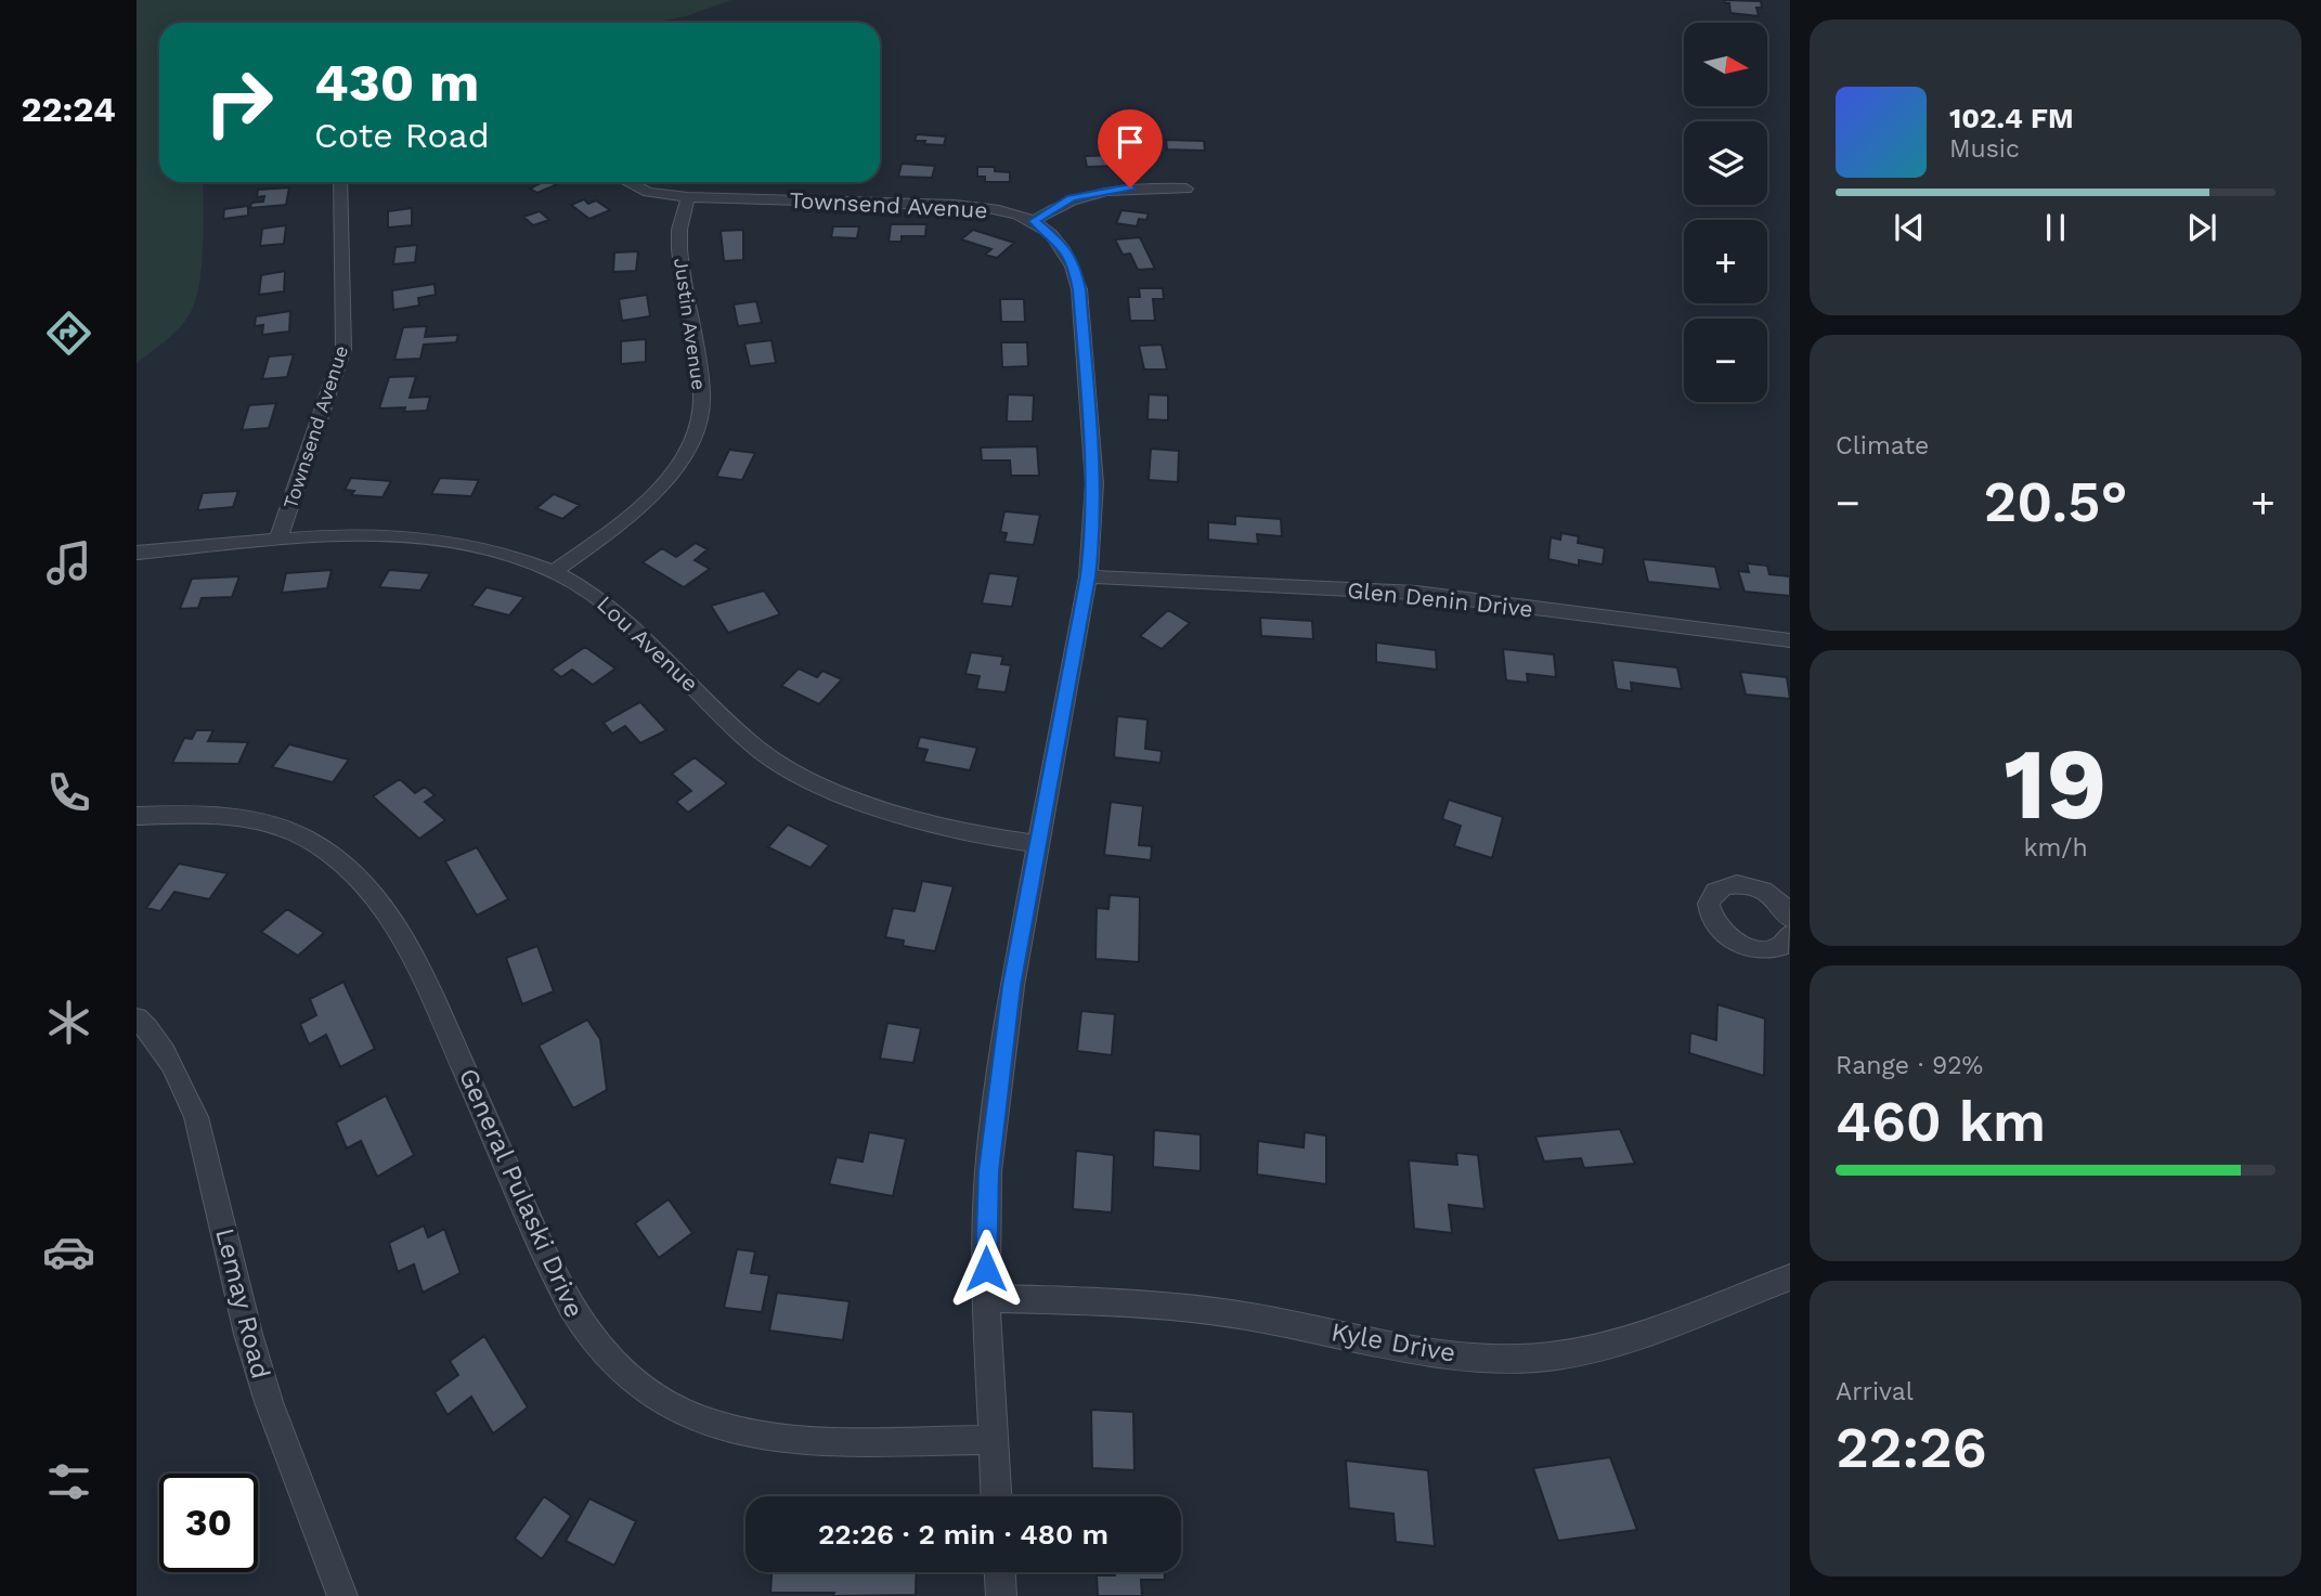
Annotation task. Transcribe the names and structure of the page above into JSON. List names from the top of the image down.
{
  "streets": {
    "street": [
      "Townsend Avenue",
      "Justin Avenue",
      "Glen Denin Drive",
      "Lou Avenue",
      "General Pulaski Drive",
      "Lemay Road",
      "Kyle Drive"
    ]
  },
  "crossings": [
    ["Townsend Avenue", "Justin Avenue"],
    ["Townsend Avenue", "Glen Denin Drive"],
    ["Townsend Avenue", "Lou Avenue"],
    ["Townsend Avenue", "General Pulaski Drive"],
    ["Townsend Avenue", "Kyle Drive"],
    ["Justin Avenue", "Lou Avenue"]
  ],
  "north": "right",
  "page": {
    "tabs": "22:24",
    "map_buttons": ["+", "−"],
    "turn": ["430 m", "Cote Road"],
    "song": ["102.4 FM", "Music"],
    "tile": [
      "Climate",
      ["19", "km/h"],
      ["Range · 92%", "460 km"],
      ["Arrival", "22:26"]
    ],
    "heat": ["−", "20.5°", "+"],
    "limit": "30",
    "trip": "22:26 · 2 min · 480 m"
  }
}
